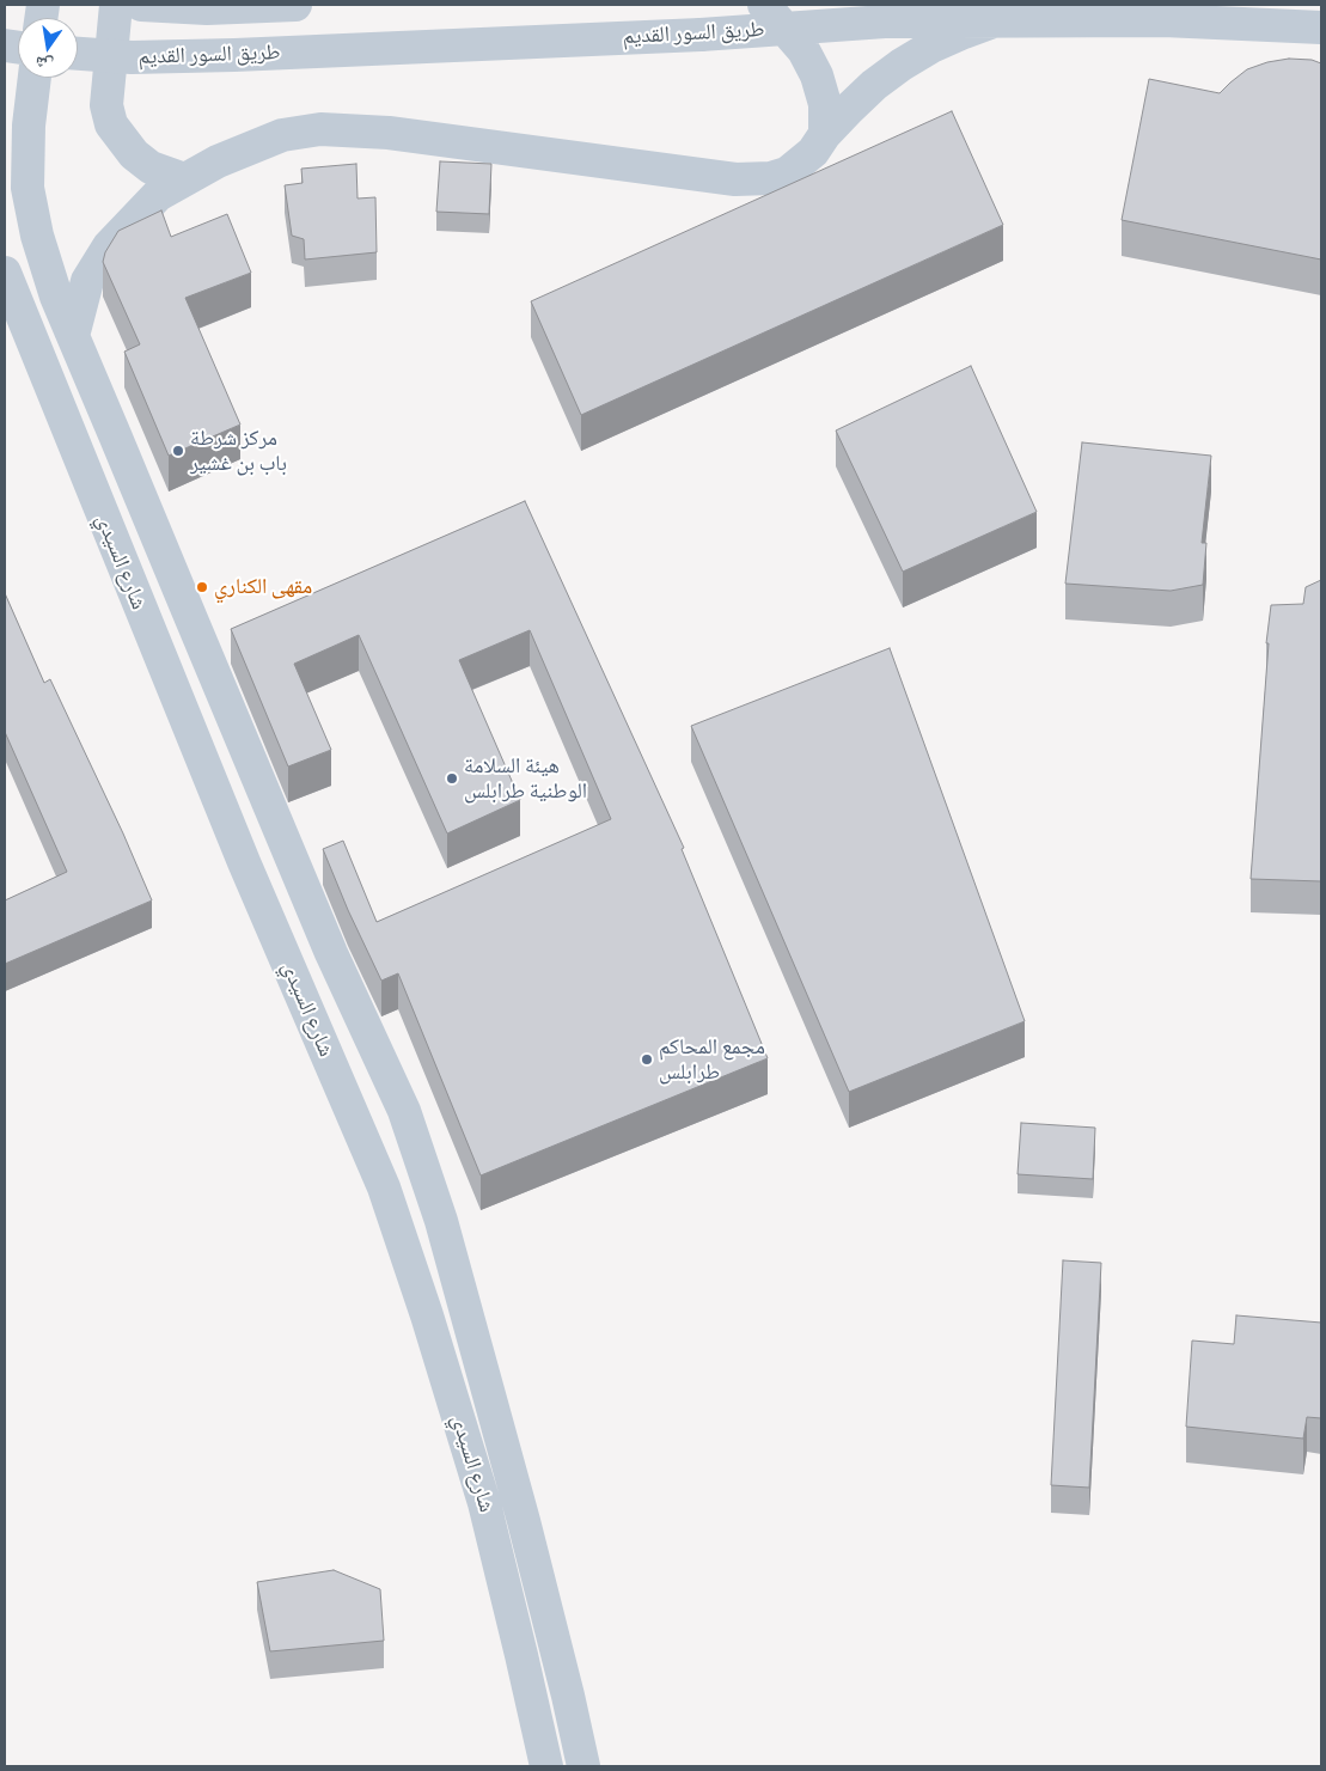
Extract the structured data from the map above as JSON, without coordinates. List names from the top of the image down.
{
  "streets": {
    "main road": ["طريق السور القديم", "شارع السيدي"]
  },
  "places": [
    "مركز شرطة باب بن غشير",
    "مقهى الكناري",
    "هيئة السلامة الوطنية طرابلس",
    "مجمع المحاكم طرابلس"
  ],
  "north": "bottom"
}
